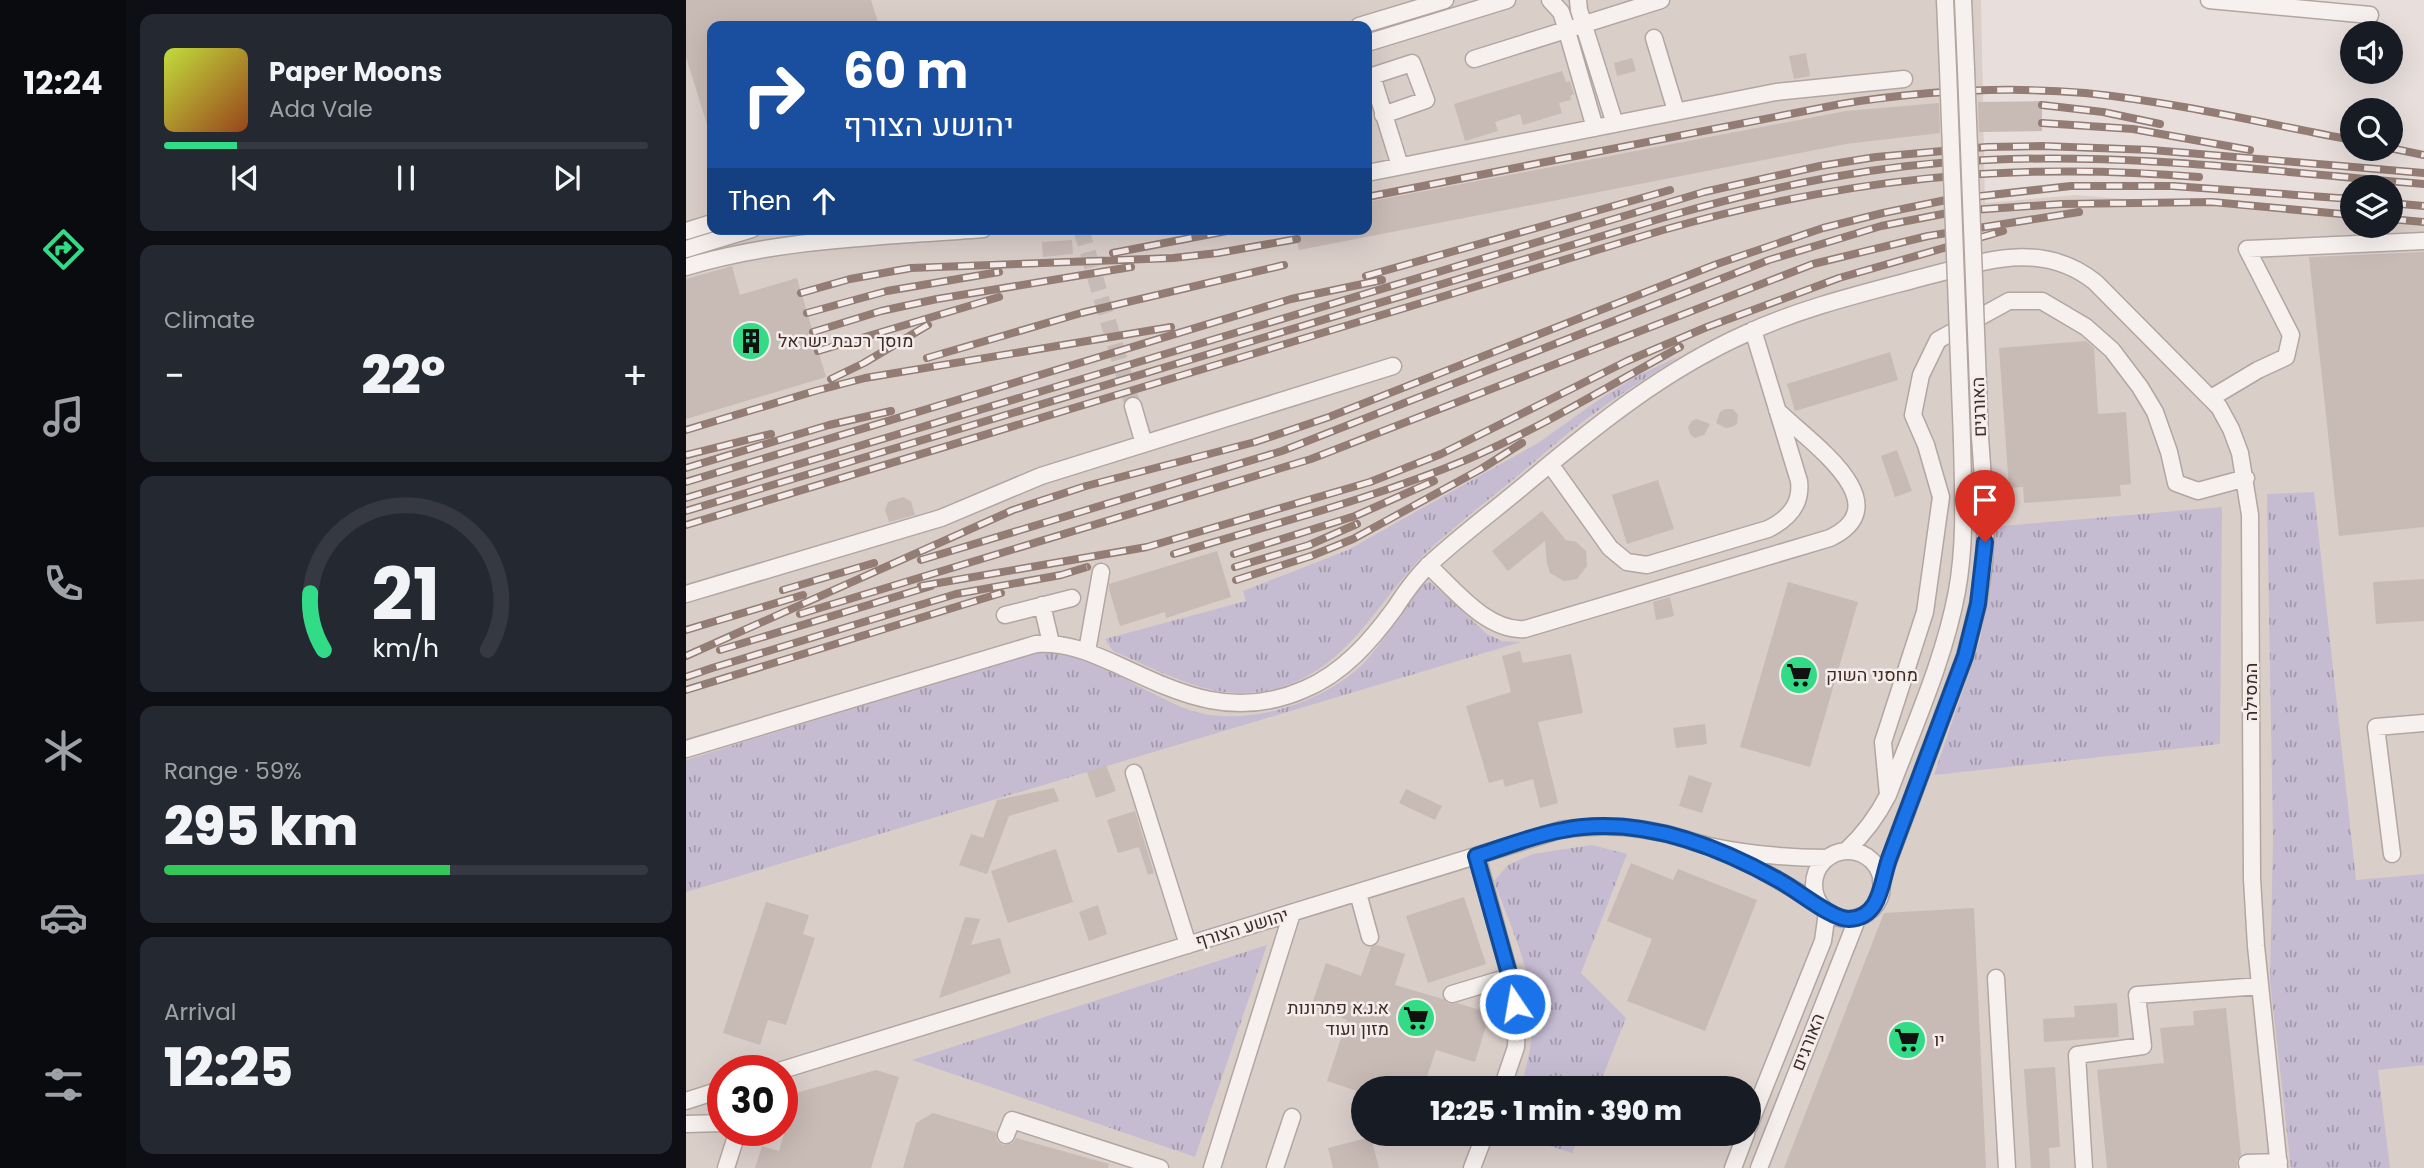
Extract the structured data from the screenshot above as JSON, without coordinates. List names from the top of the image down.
{
  "streets": {
    "street": ["האורגים", "המסילה", "יהושע הצורף"]
  },
  "crossings": [
    ["האורגים", "יהושע הצורף"]
  ],
  "places": {
    "building": ["מוסך רכבת ישראל"],
    "supermarket": ["מחסני השוק", "א.נ.א פתרונות מזון ועוד", "יו"]
  },
  "page": {
    "tabs": "12:24",
    "turn": ["60 m", "יהושע הצורף"],
    "song": ["Paper Moons", "Ada Vale"],
    "then": "Then",
    "tile": [
      "Climate",
      ["Range · 59%", "295 km"],
      ["Arrival", "12:25"]
    ],
    "heat": ["−", "22°", "+"],
    "limit": "30",
    "trip": "12:25 · 1 min · 390 m",
    "gauge": ["21", "km/h"]
  }
}
